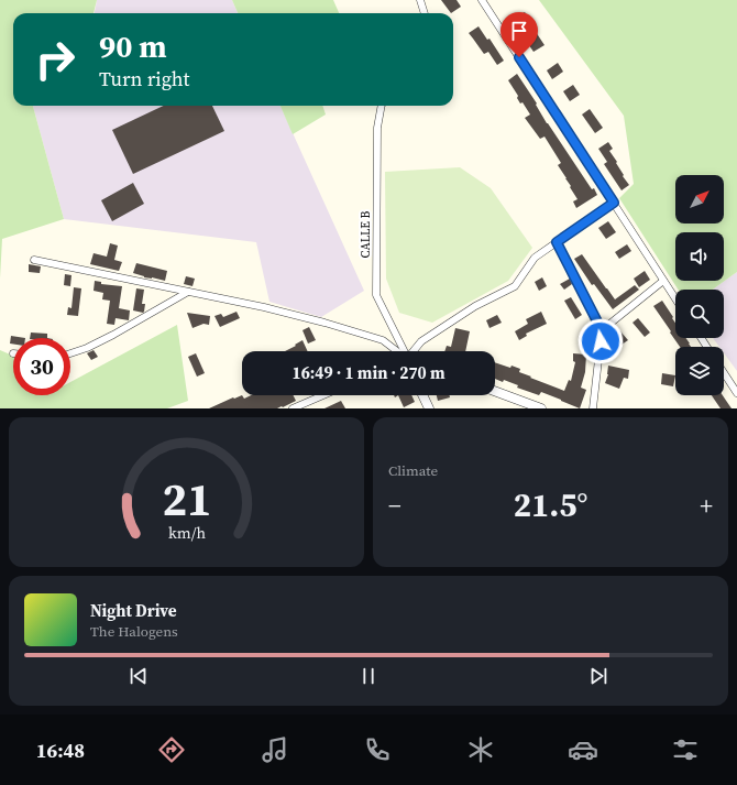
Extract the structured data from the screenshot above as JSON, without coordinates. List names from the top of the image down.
{
  "streets": {
    "street": ["CALLE B"]
  },
  "north": "top right",
  "page": {
    "turn": ["90 m", "Turn right"],
    "limit": "30",
    "trip": "16:49 · 1 min · 270 m",
    "tile": "Climate",
    "heat": ["−", "21.5°", "+"],
    "song": ["Night Drive", "The Halogens"],
    "tabs": "16:48",
    "gauge": ["21", "km/h"]
  }
}
